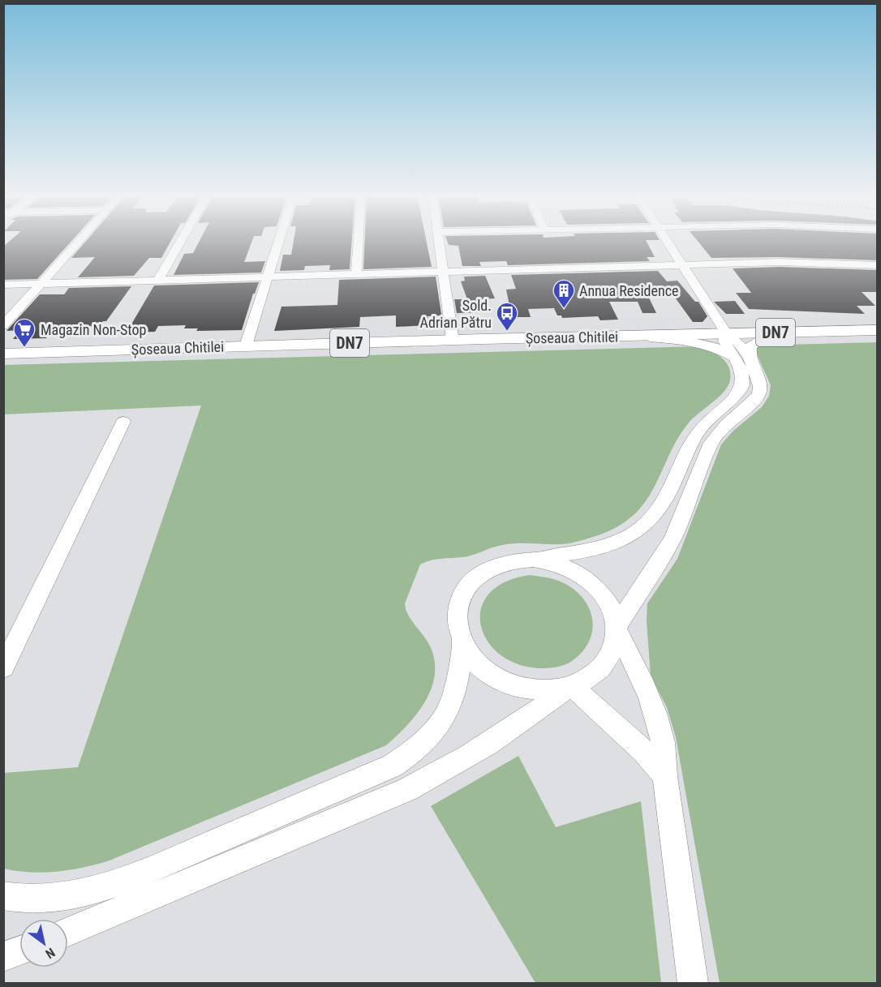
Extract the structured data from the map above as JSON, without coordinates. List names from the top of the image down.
{
  "streets": {
    "main road": ["DN7", "Șoseaua Chitilei"]
  },
  "places": {
    "building": ["Annua Residence"],
    "bus stop": ["Sold. Adrian Pătru"],
    "supermarket": ["Magazin Non-Stop"]
  },
  "north": "bottom right"
}
